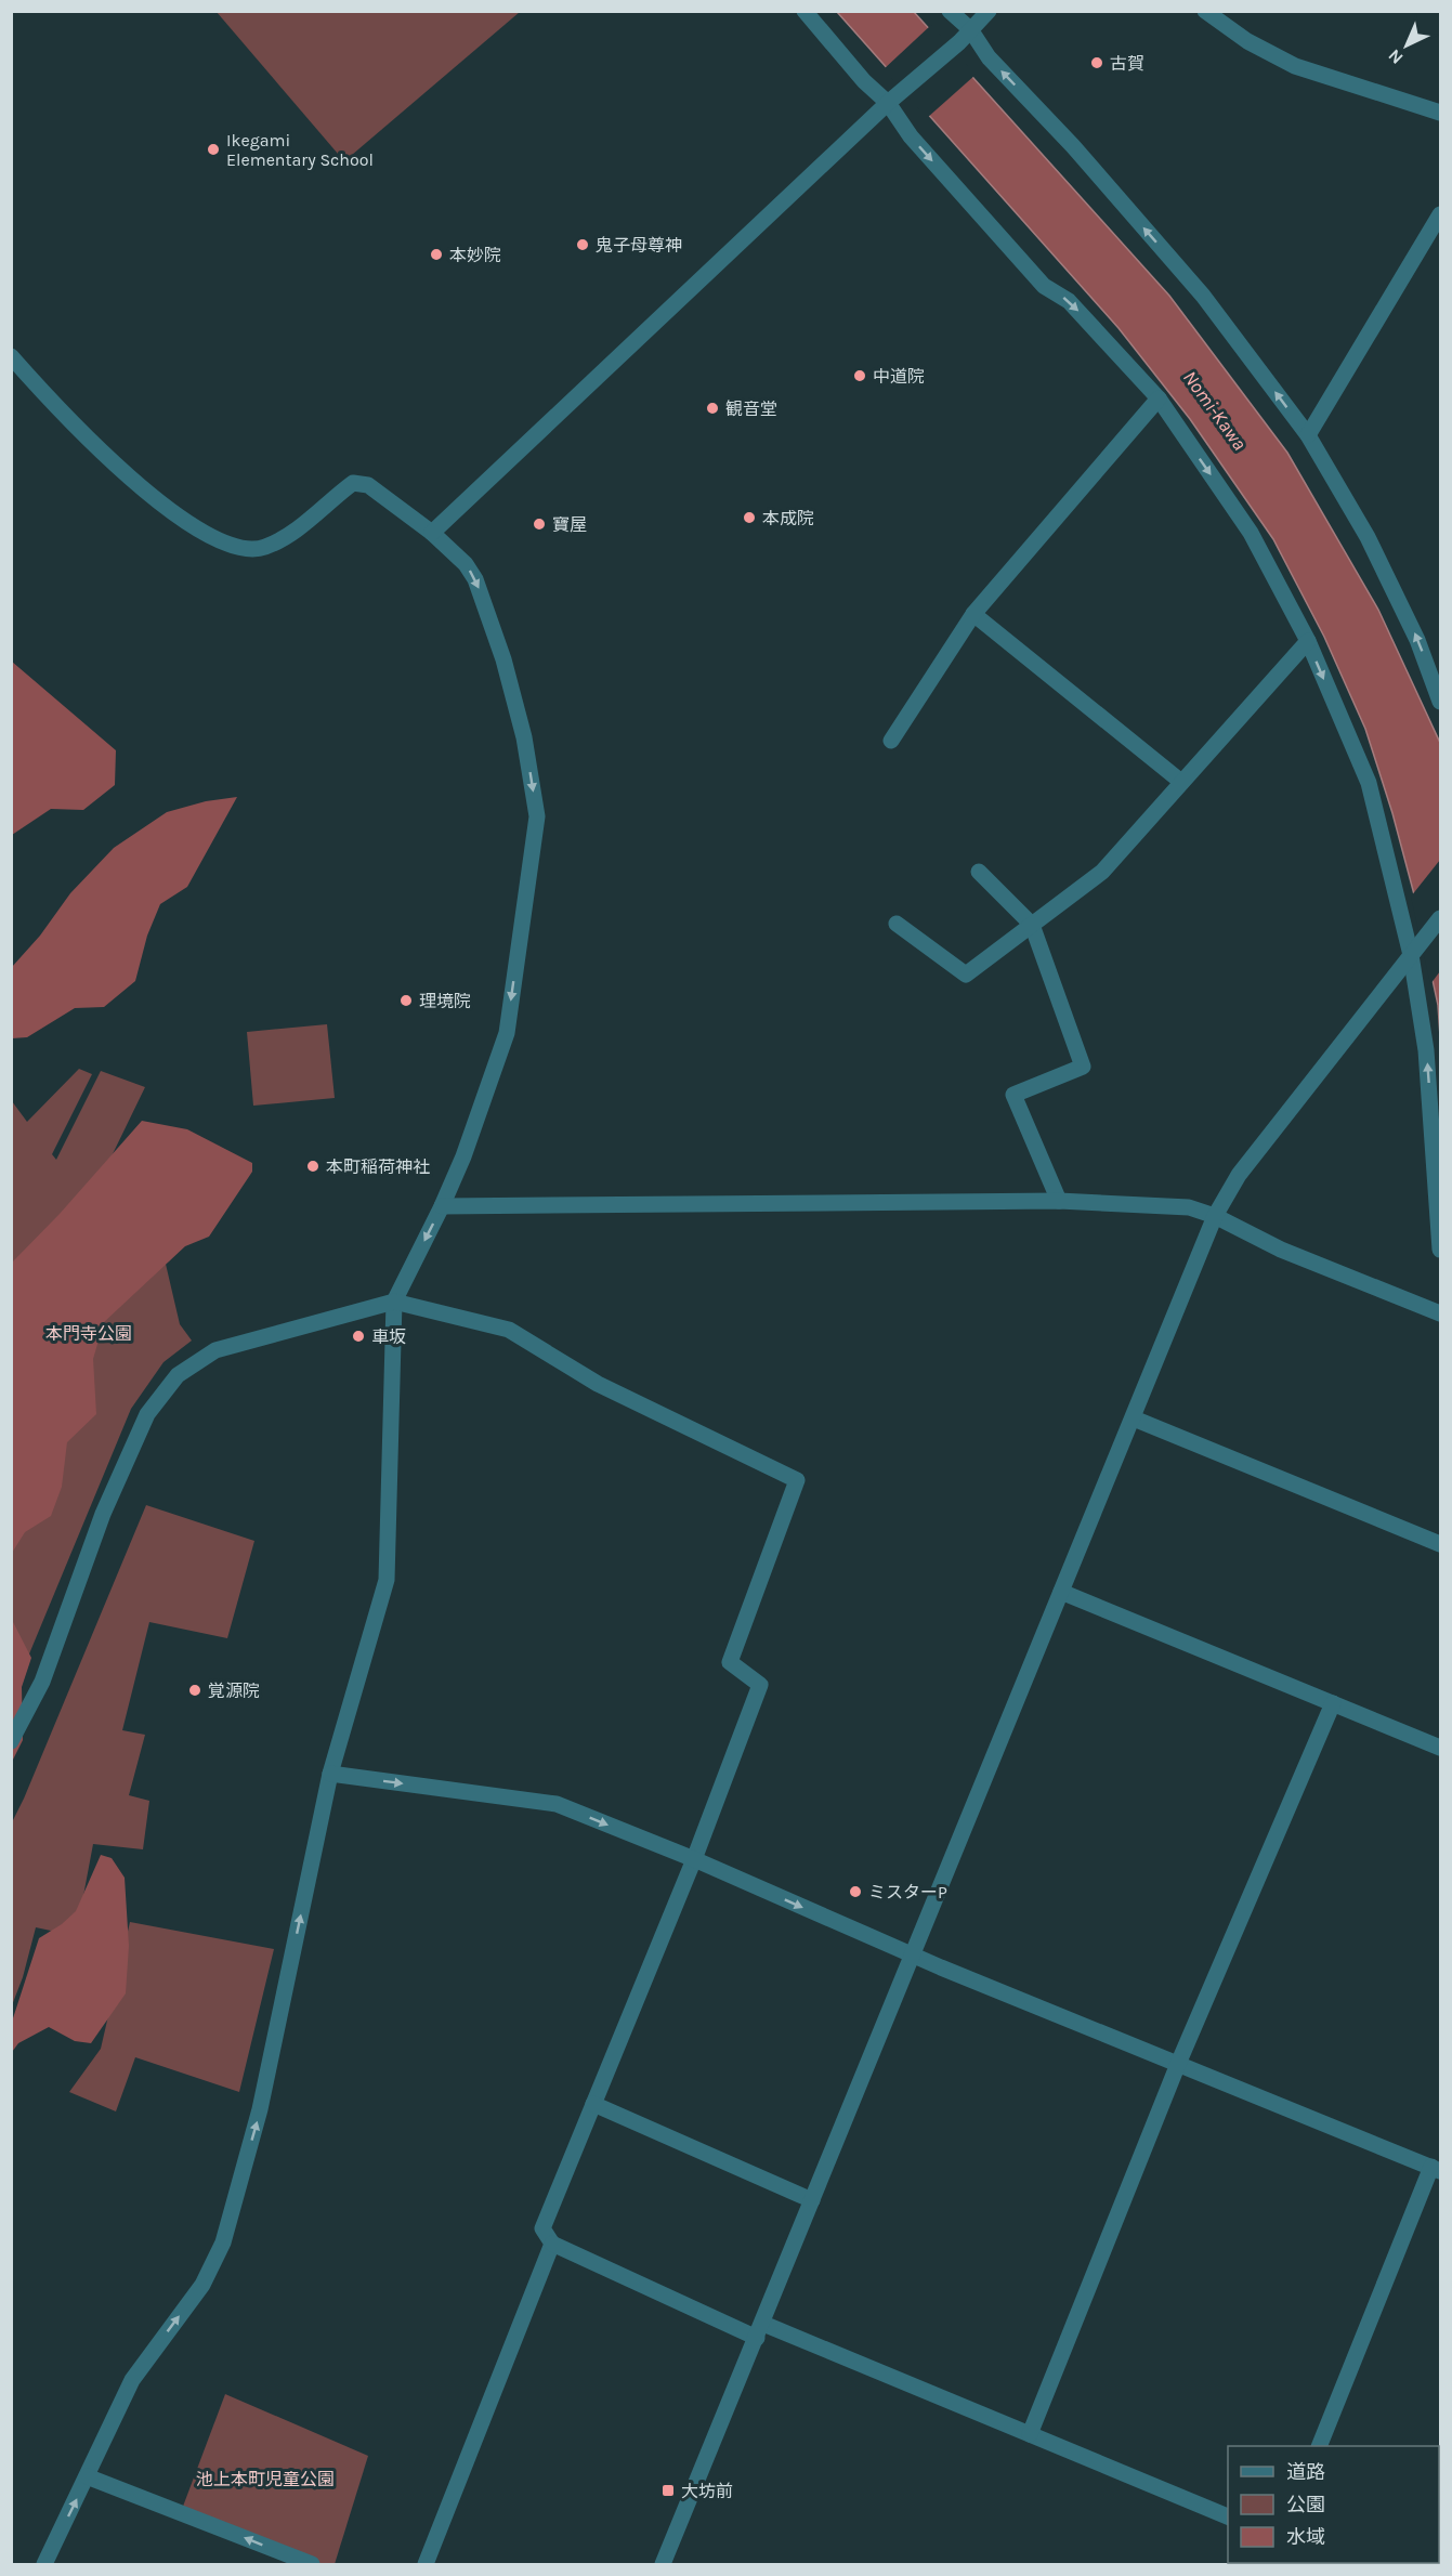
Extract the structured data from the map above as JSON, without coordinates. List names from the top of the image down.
{
  "water": ["Nomi-Kawa"],
  "parks": ["本門寺公園", "池上本町児童公園"],
  "places": {
    "other": [
      "古賀",
      "Ikegami Elementary School",
      "鬼子母尊神",
      "本妙院",
      "中道院",
      "観音堂",
      "本成院",
      "寶屋",
      "理境院",
      "本町稲荷神社",
      "車坂",
      "覚源院",
      "ミスターP"
    ],
    "transit": ["大坊前"]
  },
  "legend": ["道路", "公園", "水域"],
  "north": "bottom left"
}
